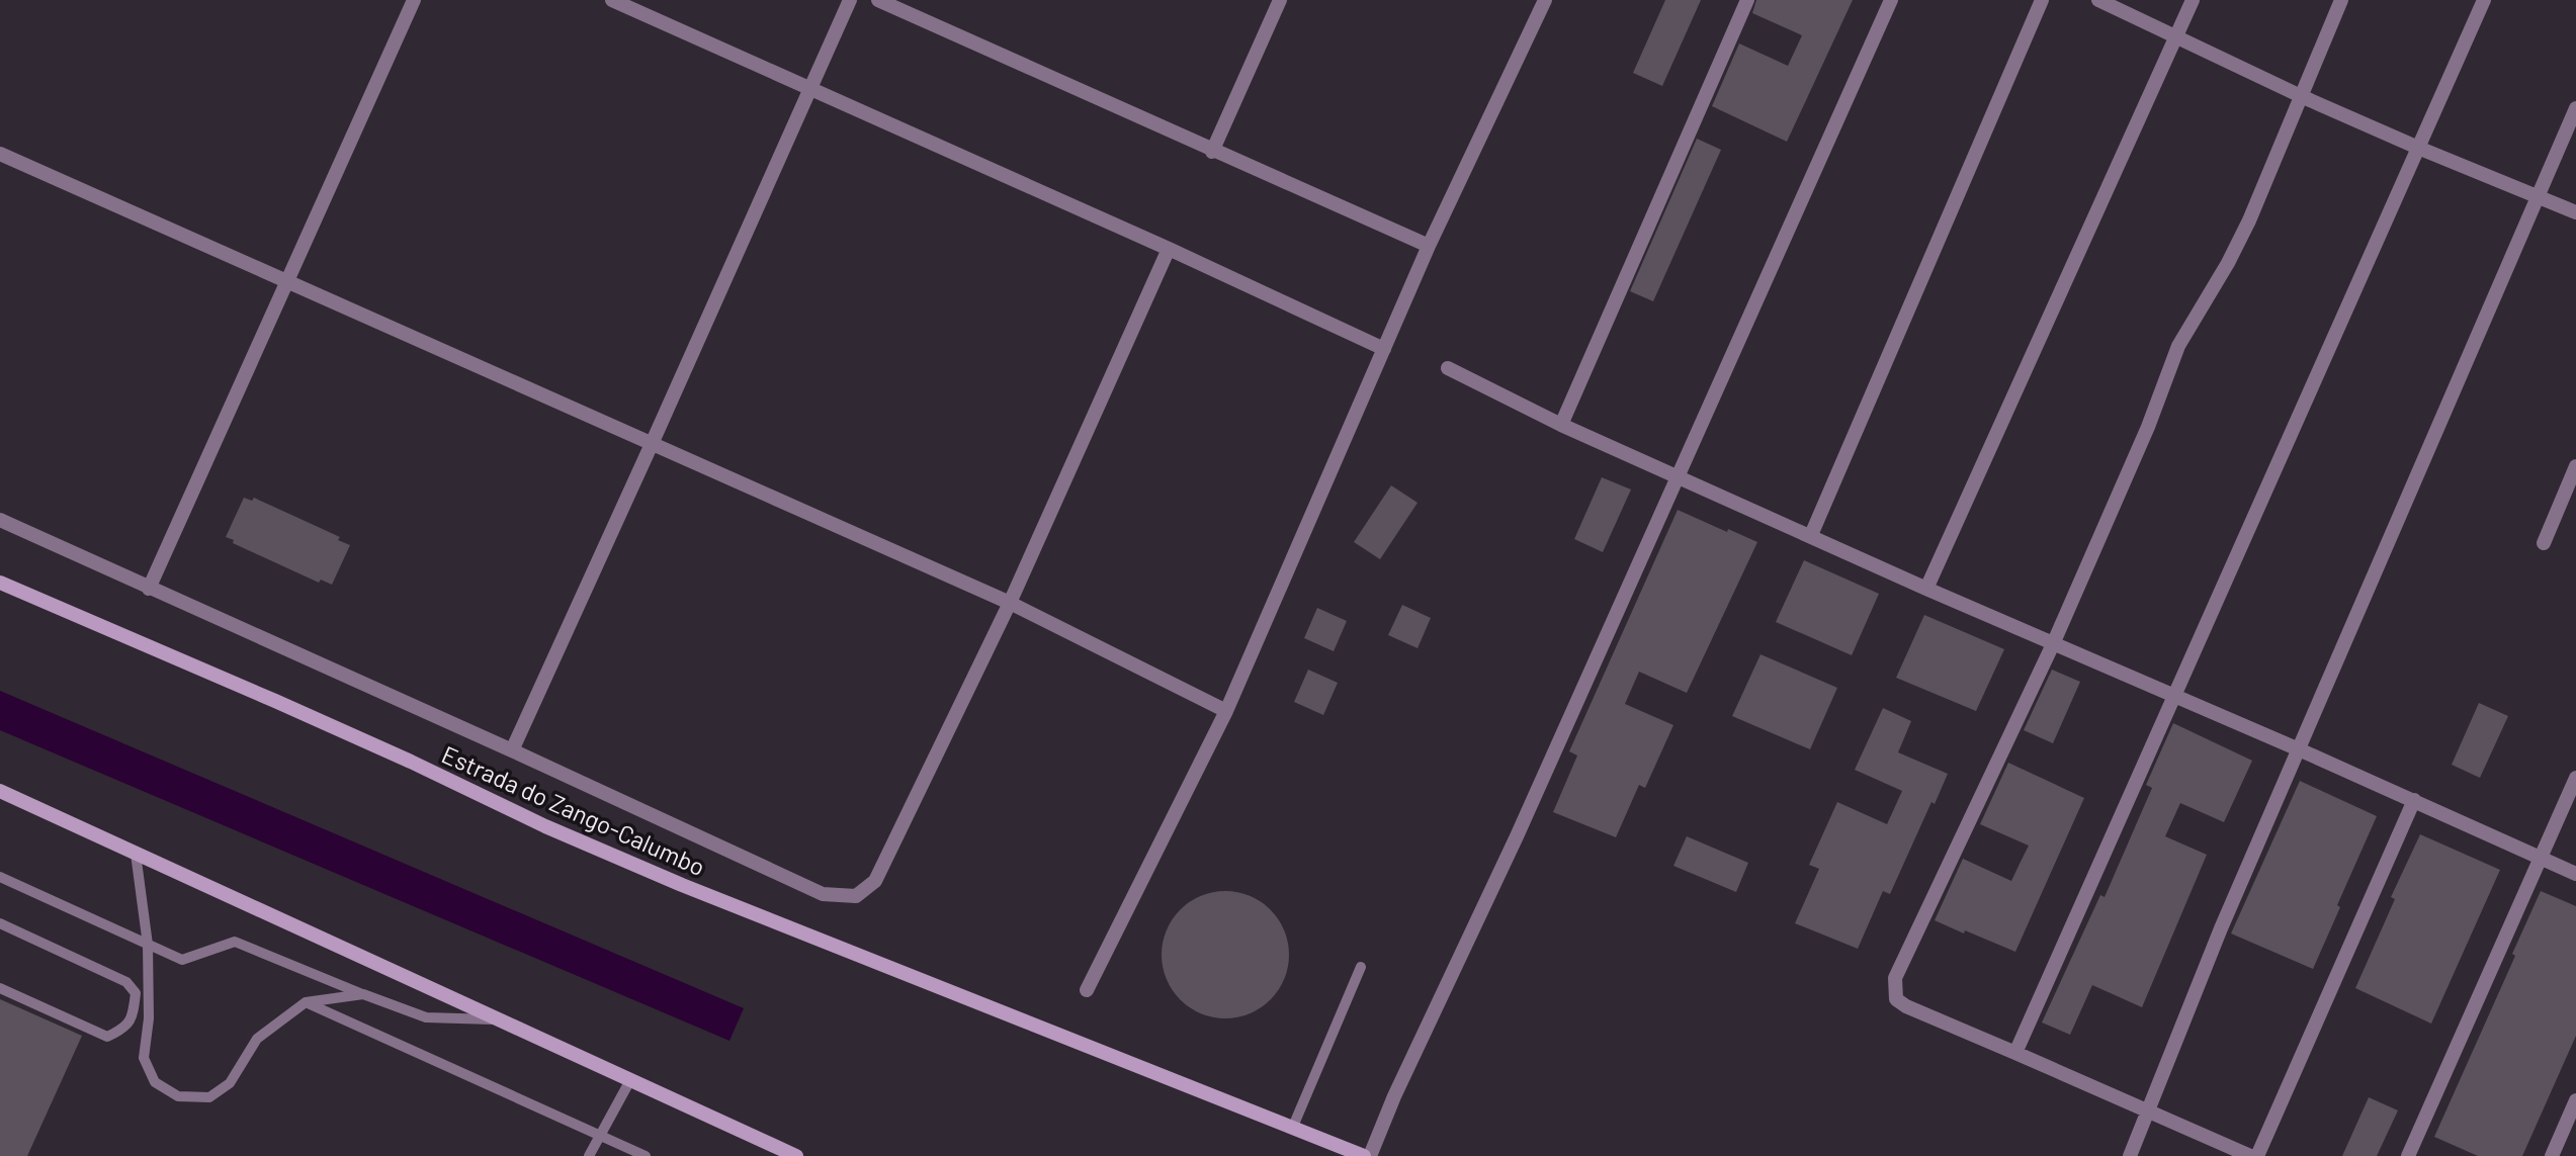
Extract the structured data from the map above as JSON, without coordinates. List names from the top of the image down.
{
  "streets": {
    "main road": ["Estrada do Zango-Calumbo"]
  }
}
